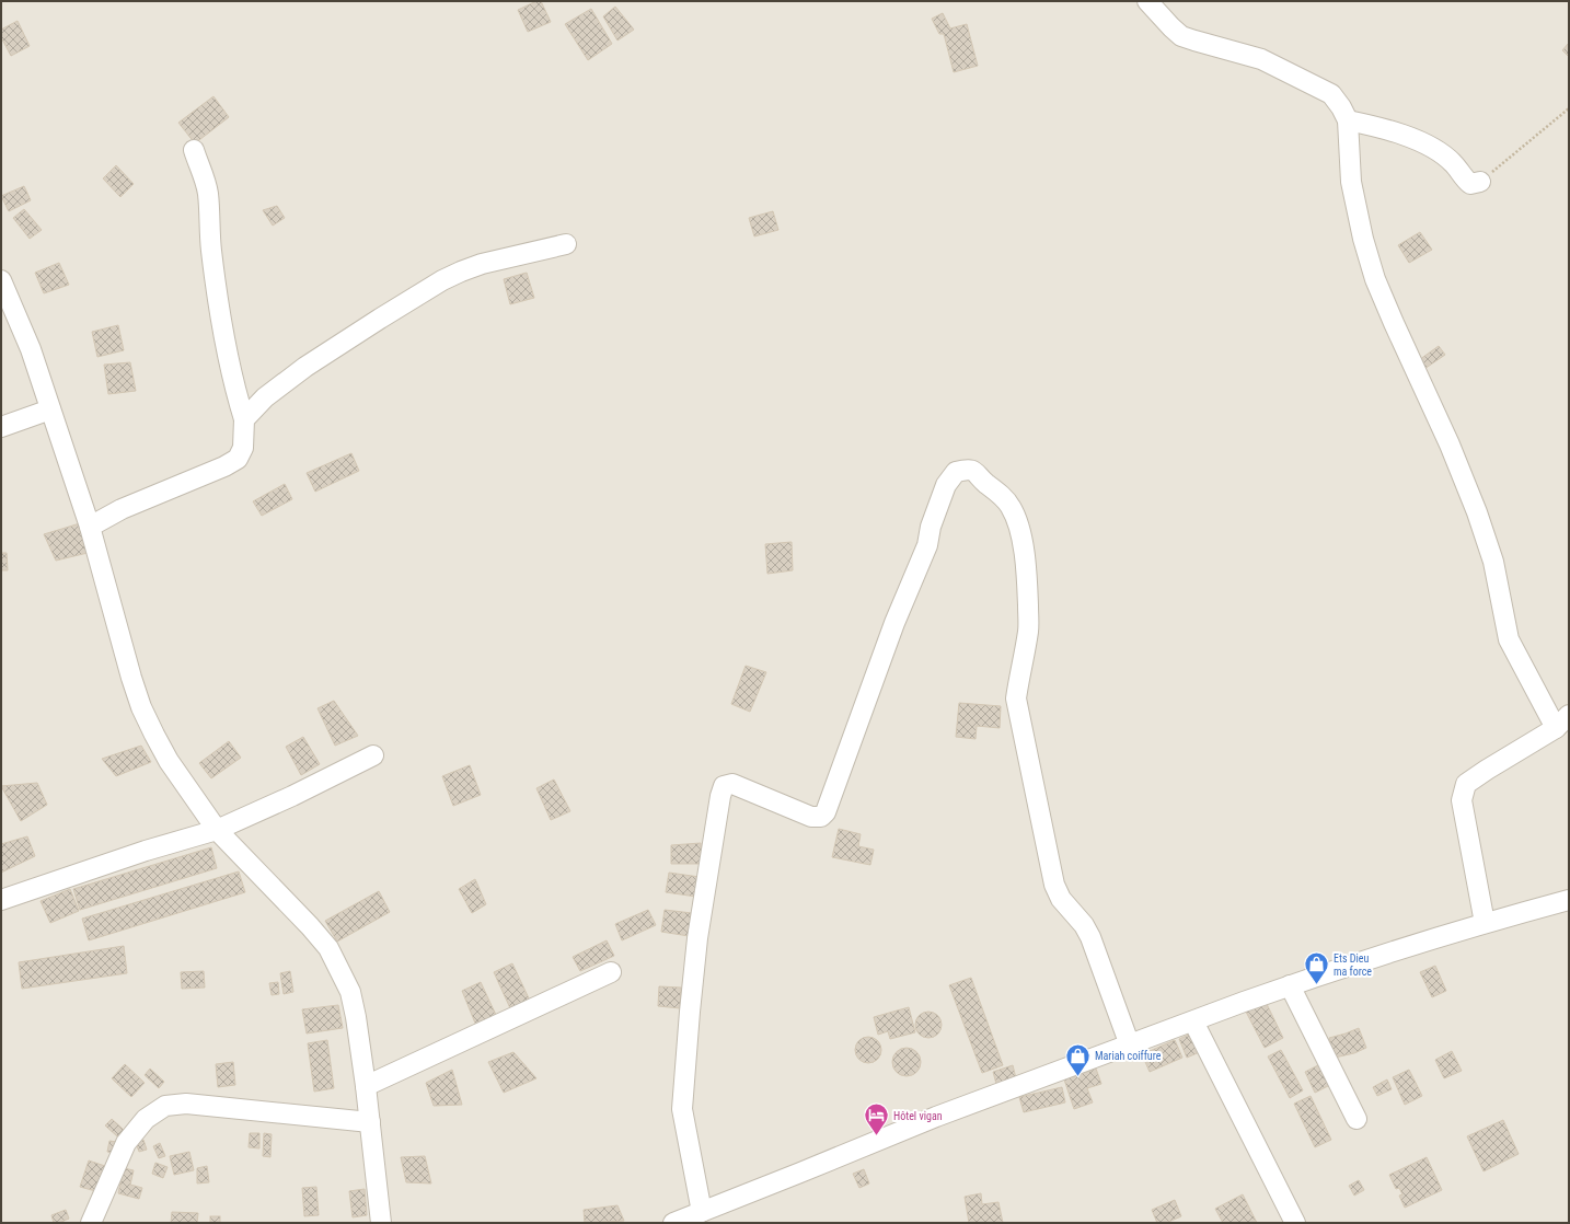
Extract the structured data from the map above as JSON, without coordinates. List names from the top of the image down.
{
  "places": {
    "shop": ["Ets Dieu ma force", "Mariah coiffure"],
    "hotel": ["Hôtel vigan"]
  }
}
